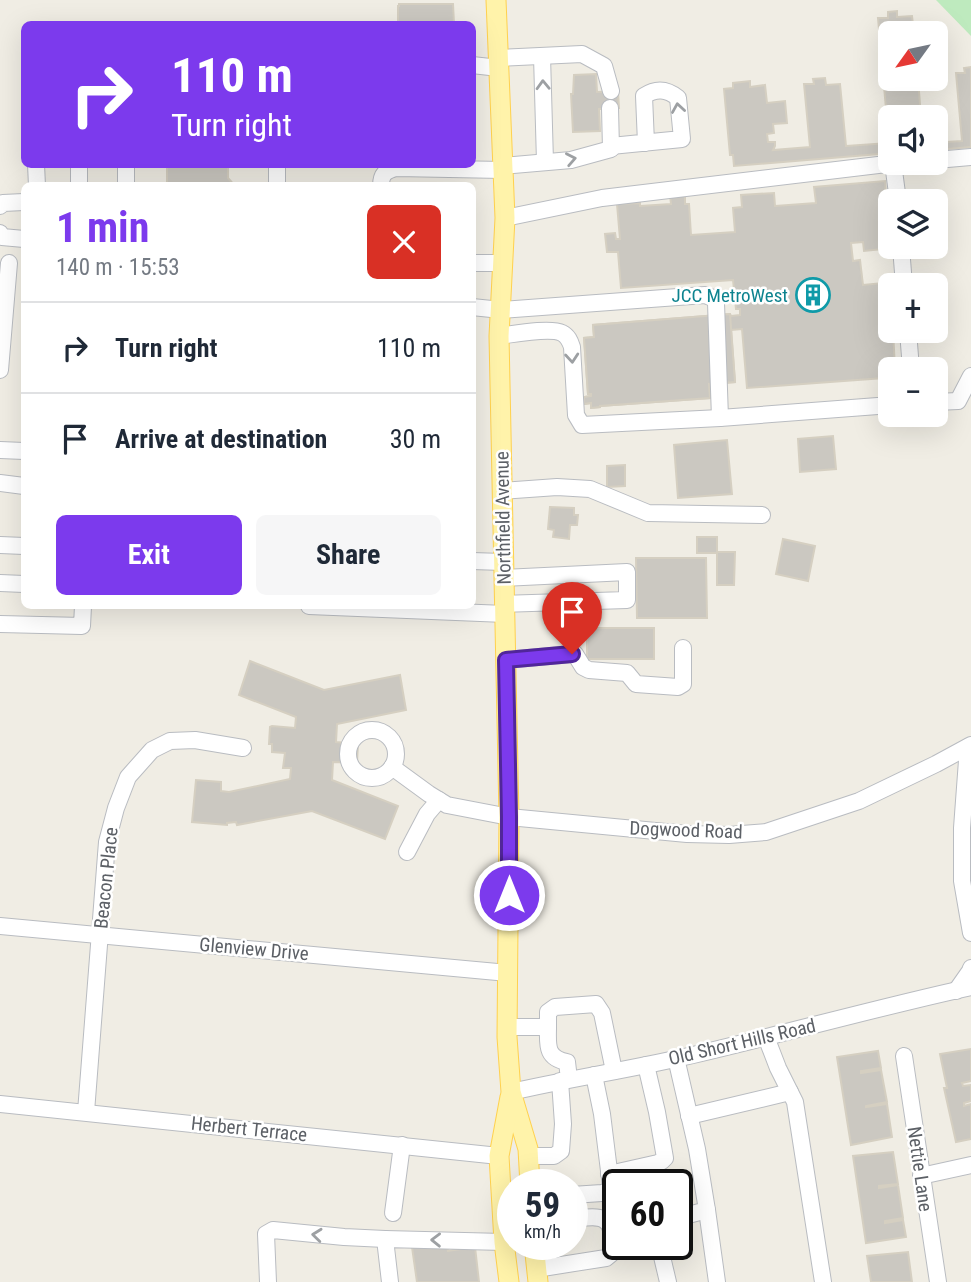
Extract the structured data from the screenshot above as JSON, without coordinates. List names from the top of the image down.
{
  "streets": {
    "main road": ["Northfield Avenue"],
    "street": [
      "Dogwood Road",
      "Beacon Place",
      "Glenview Drive",
      "Old Short Hills Road",
      "Herbert Terrace",
      "Nettie Lane"
    ]
  },
  "crossings": [
    ["Northfield Avenue", "Dogwood Road"],
    ["Northfield Avenue", "Glenview Drive"],
    ["Northfield Avenue", "Old Short Hills Road"],
    ["Beacon Place", "Glenview Drive"],
    ["Beacon Place", "Herbert Terrace"]
  ],
  "places": {
    "building": ["JCC MetroWest"]
  },
  "north": "bottom left",
  "page": {
    "map_buttons": ["+", "−"],
    "turn": ["110 m", "Turn right"],
    "heading": ["1 min", "140 m · 15:53"],
    "list": [
      {
        "name": "Turn right",
        "value": "110 m"
      },
      {
        "name": "Arrive at destination",
        "value": "30 m"
      }
    ],
    "buttons": ["Exit", "Share"],
    "speed": "59 km/h",
    "limit": "60"
  }
}
